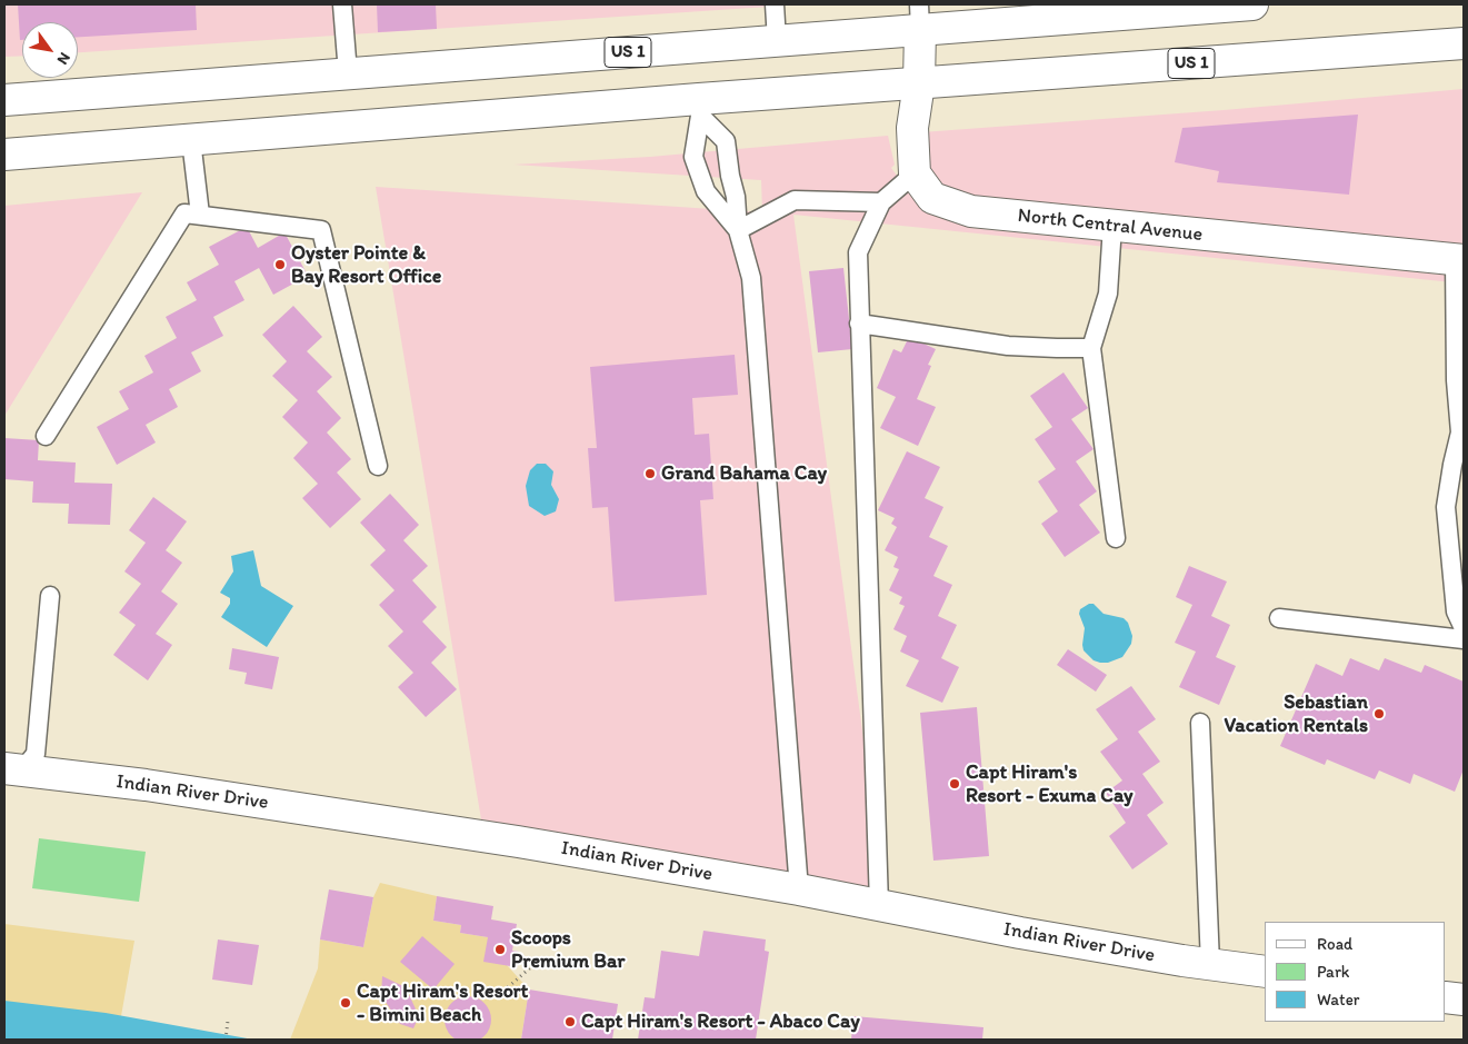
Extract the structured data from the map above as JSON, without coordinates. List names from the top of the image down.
{
  "streets": {
    "main road": ["US 1", "North Central Avenue", "Indian River Drive"]
  },
  "places": [
    "Oyster Pointe & Bay Resort Office",
    "Grand Bahama Cay",
    "Sebastian Vacation Rentals",
    "Capt Hiram's Resort - Exuma Cay",
    "Scoops Premium Bar",
    "Capt Hiram's Resort - Bimini Beach",
    "Capt Hiram's Resort - Abaco Cay"
  ],
  "legend": ["Road", "Park", "Water"],
  "north": "bottom right"
}
